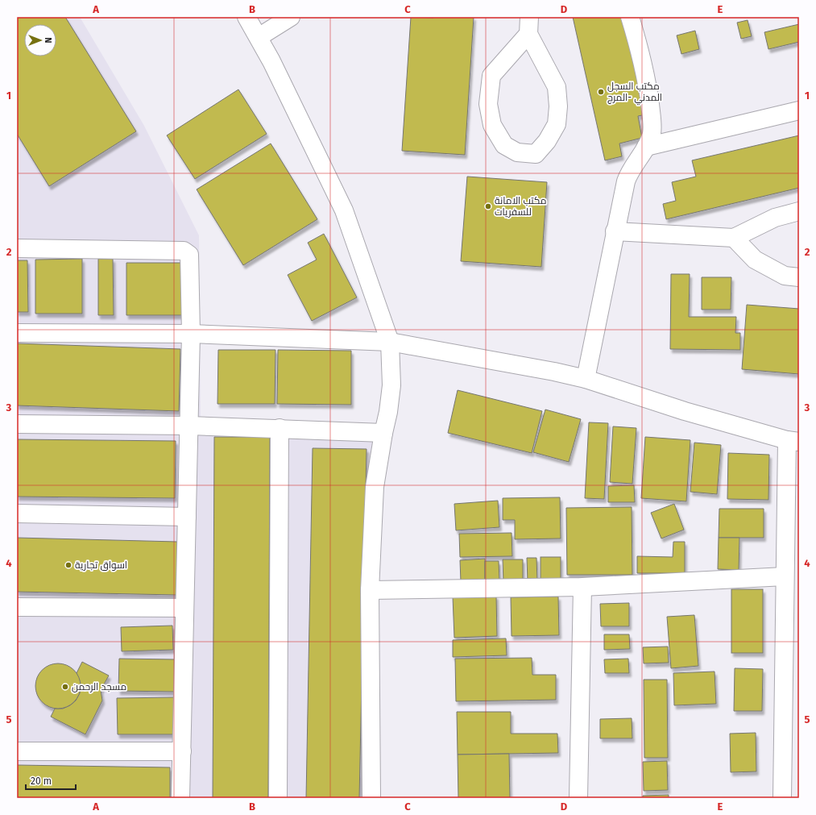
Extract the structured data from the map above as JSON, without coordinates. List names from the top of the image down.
{
  "places": [
    "مكتب السجل المدني -المرج",
    "مكتب الامانة للسفريات",
    "اسواق تجارية",
    "مسجد الرحمن"
  ],
  "scale_bar": "20 m",
  "north": "right",
  "grid": {
    "columns": [
      "A",
      "B",
      "C",
      "D",
      "E"
    ],
    "rows": [
      "1",
      "2",
      "3",
      "4",
      "5"
    ]
  }
}
